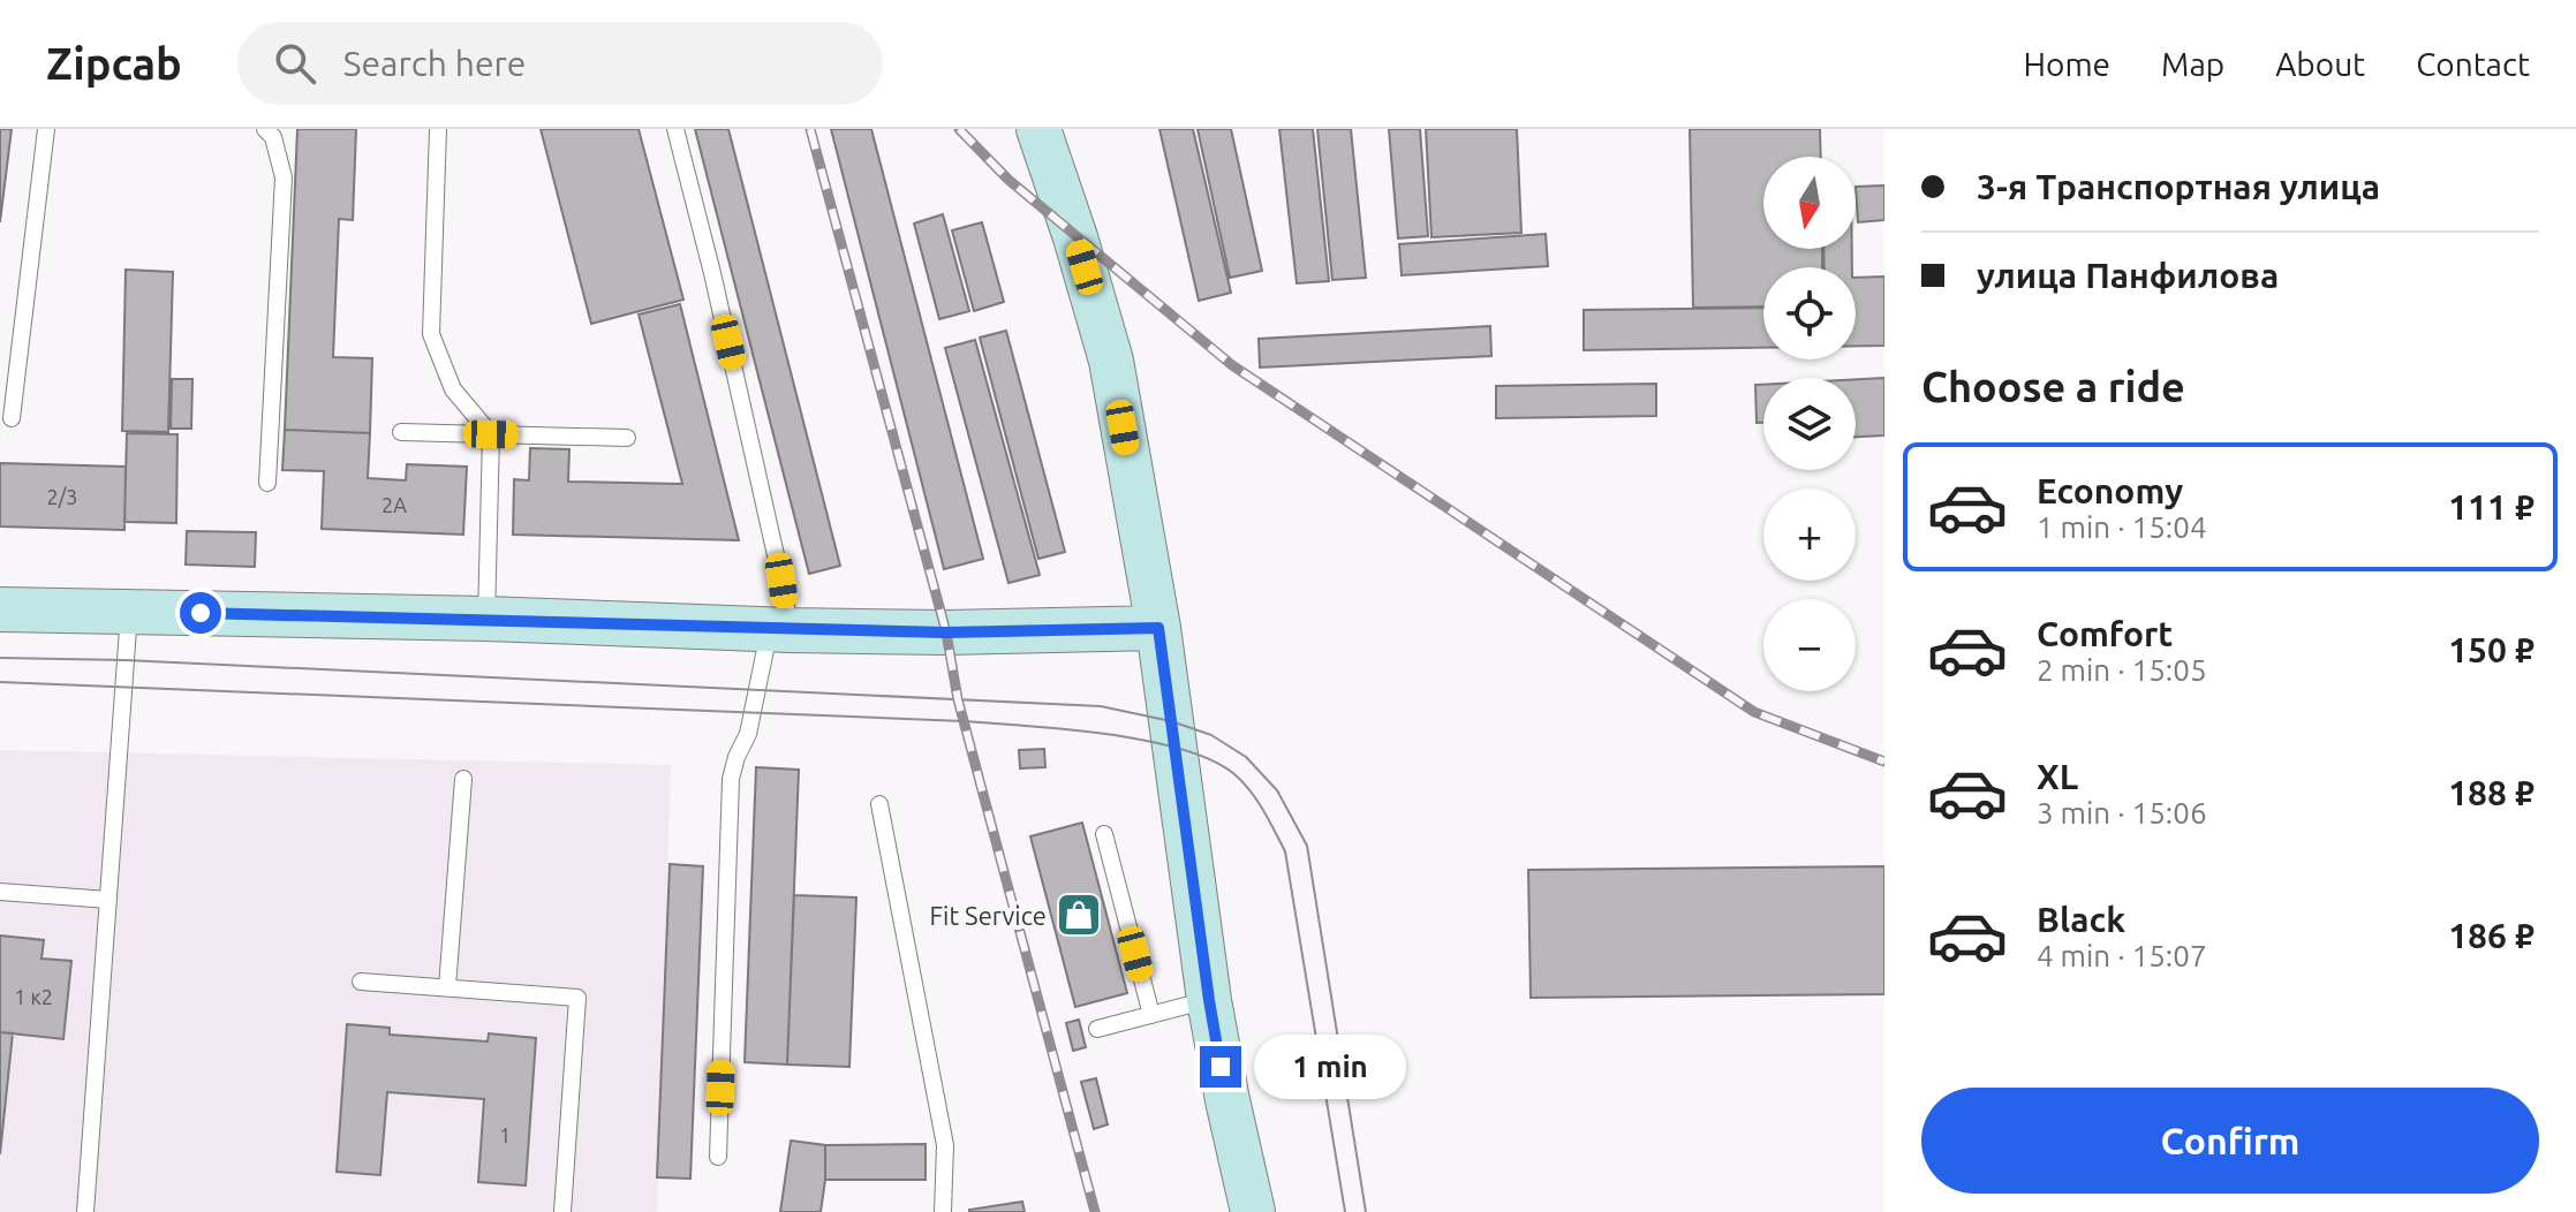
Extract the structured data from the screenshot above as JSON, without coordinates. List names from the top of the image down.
{
  "places": {
    "shop": ["Fit Service"]
  },
  "house_numbers": [
    "2/3",
    "2А",
    "1 к2",
    "1"
  ],
  "north": "bottom",
  "page": {
    "header": "Zipcab",
    "search": "Search here",
    "nav": [
      "Home",
      "Map",
      "About",
      "Contact"
    ],
    "banner": ["3-я Транспортная улица", "улица Панфилова"],
    "map_buttons": ["+", "−"],
    "heading": "Choose a ride",
    "list": [
      {
        "name": "Economy",
        "note": "1 min · 15:04",
        "value": "111 ₽"
      },
      {
        "name": "Comfort",
        "note": "2 min · 15:05",
        "value": "150 ₽"
      },
      {
        "name": "XL",
        "note": "3 min · 15:06",
        "value": "188 ₽"
      },
      {
        "name": "Black",
        "note": "4 min · 15:07",
        "value": "186 ₽"
      }
    ],
    "bubble": "1 min",
    "buttons": "Confirm"
  }
}
